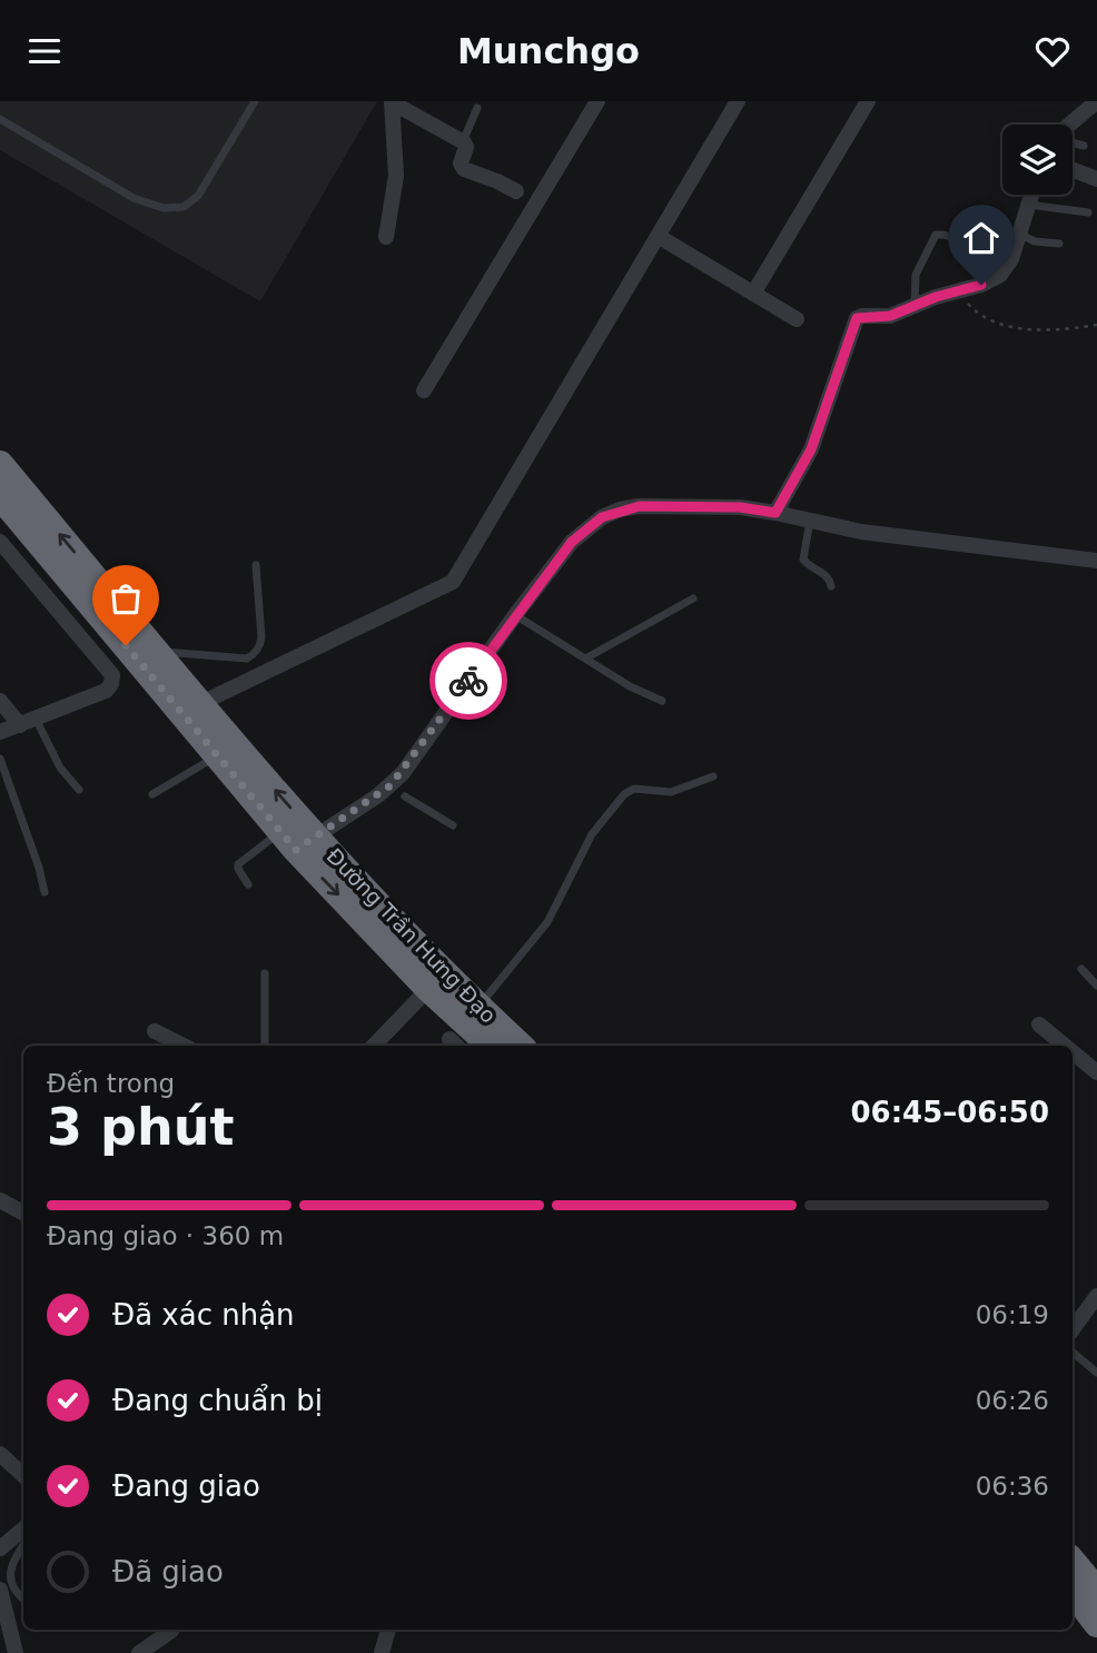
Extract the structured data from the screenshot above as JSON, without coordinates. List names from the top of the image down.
{
  "streets": {
    "highway": ["Đường Trần Hưng Đạo"]
  },
  "page": {
    "header": "Munchgo",
    "heading": ["3 phút", "Đến trong", "06:45–06:50"],
    "bar": "Đang giao · 360 m",
    "list": [
      ["Đã xác nhận", "06:19"],
      ["Đang chuẩn bị", "06:26"],
      ["Đang giao", "06:36"],
      "Đã giao"
    ]
  }
}
